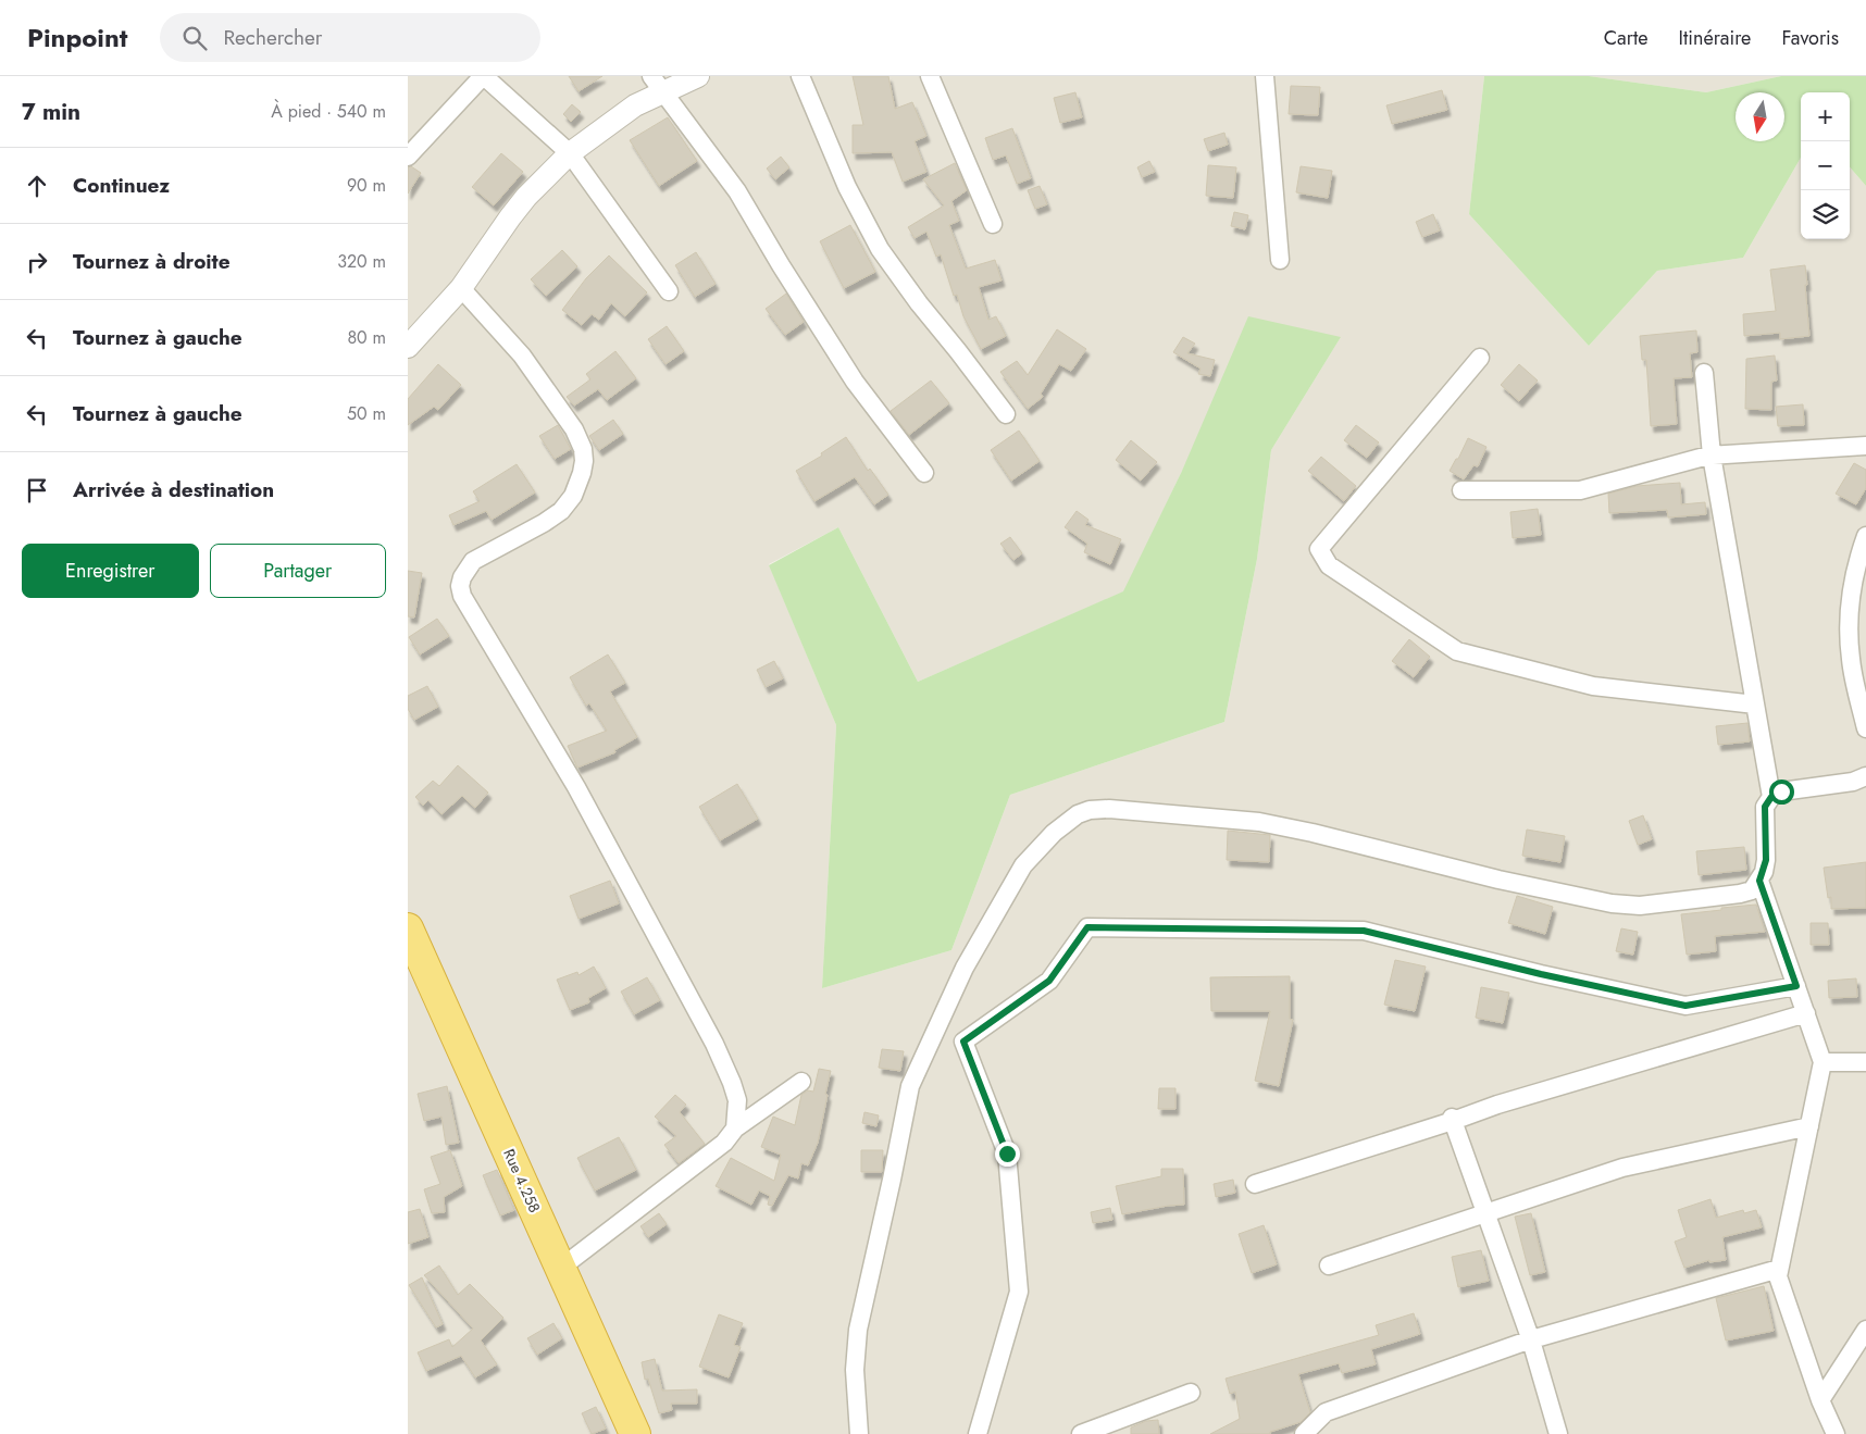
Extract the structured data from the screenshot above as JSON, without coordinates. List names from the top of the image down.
{
  "streets": {
    "highway": ["Rue 4.258"]
  },
  "north": "bottom",
  "page": {
    "header": "Pinpoint",
    "search": "Rechercher",
    "nav": ["Carte", "Itinéraire", "Favoris"],
    "heading": ["7 min", "À pied · 540 m"],
    "map_buttons": ["+", "−"],
    "list": [
      ["Continuez", "90 m"],
      ["Tournez à droite", "320 m"],
      ["Tournez à gauche", "80 m"],
      ["Tournez à gauche", "50 m"],
      "Arrivée à destination"
    ],
    "buttons": ["Enregistrer", "Partager"]
  }
}
